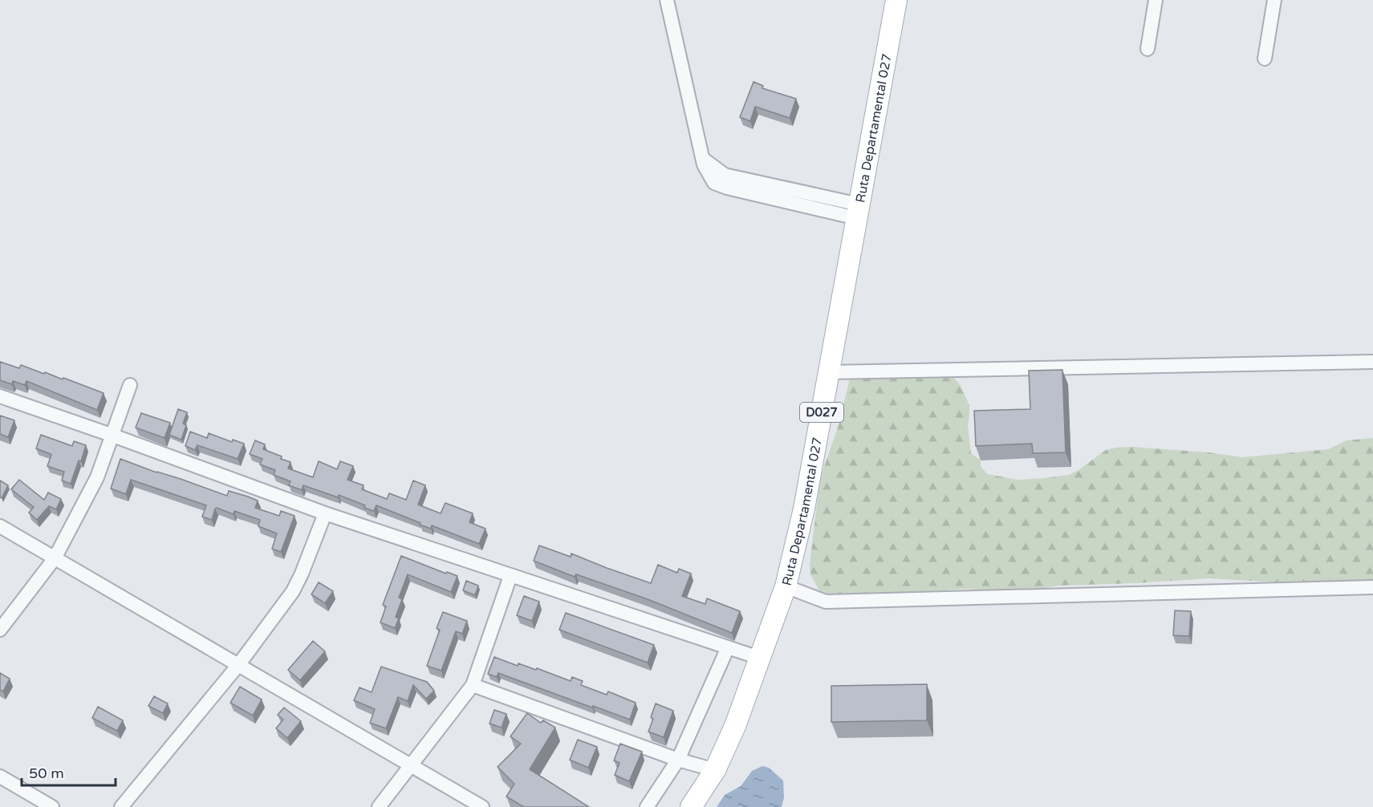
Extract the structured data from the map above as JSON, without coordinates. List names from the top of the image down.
{
  "streets": {
    "main road": ["Ruta Departamental 027", "D027"]
  },
  "scale_bar": "50 m"
}
